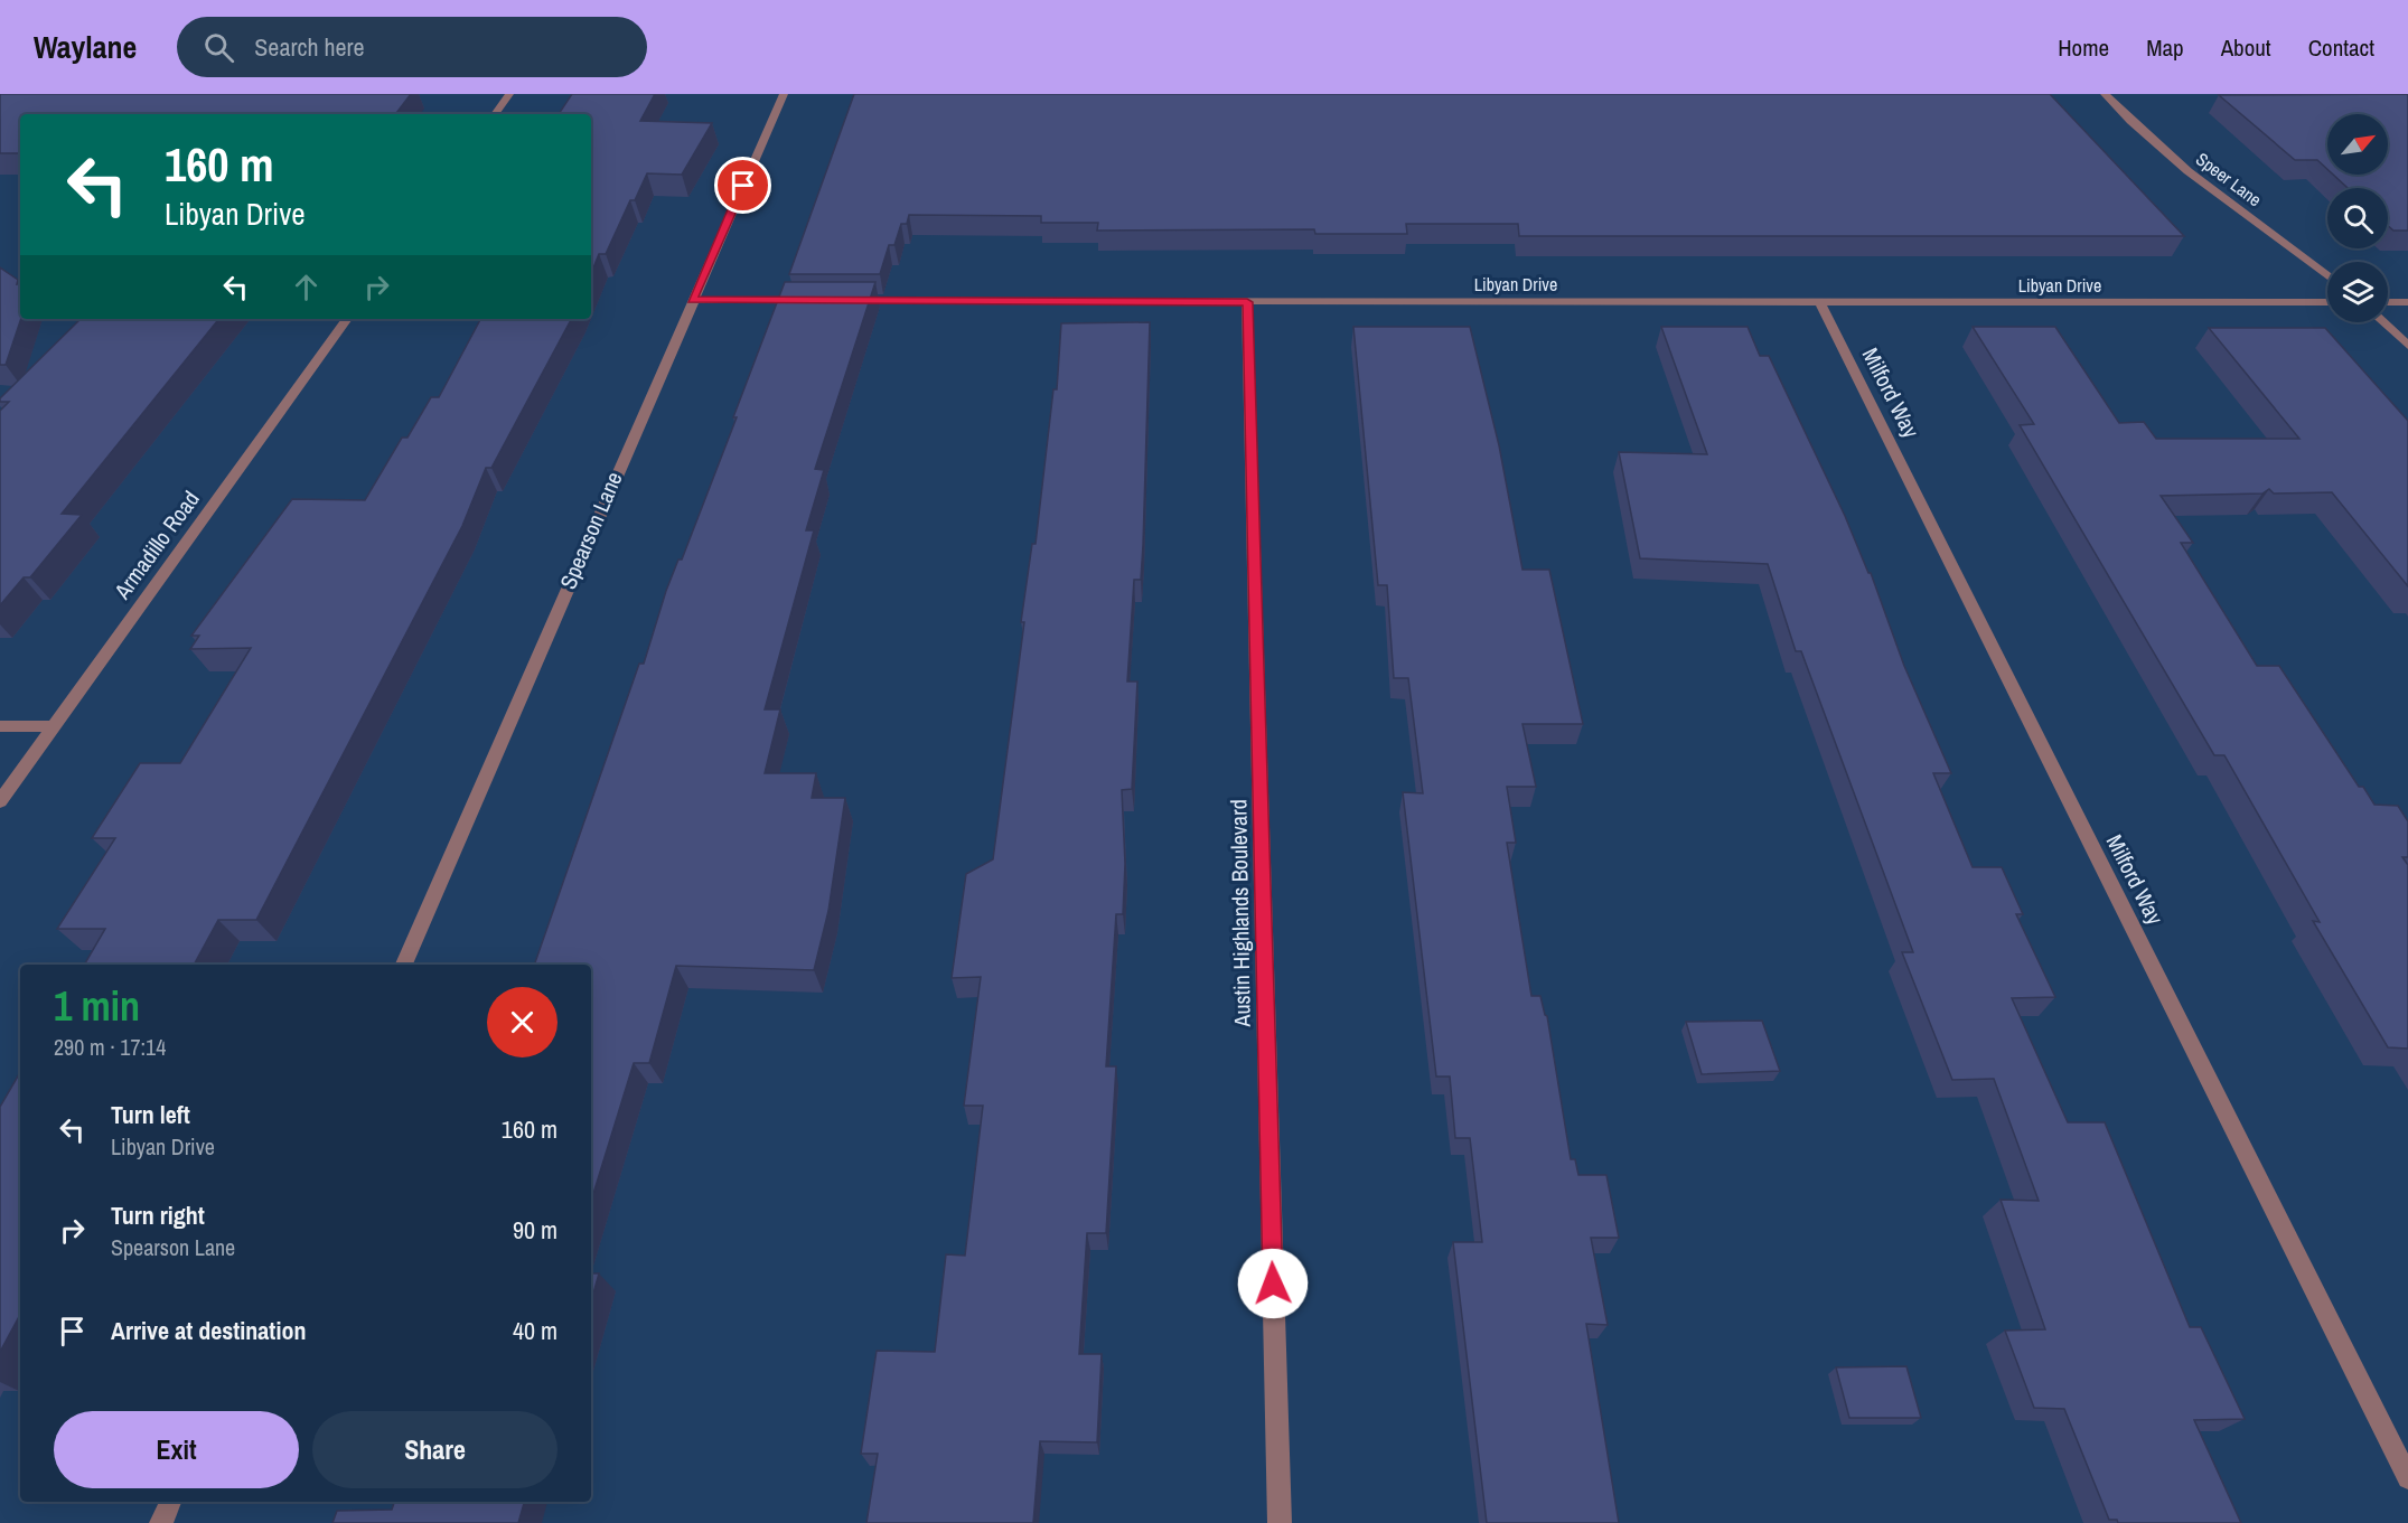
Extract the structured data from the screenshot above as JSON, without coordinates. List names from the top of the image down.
{
  "streets": {
    "street": [
      "Speer Lane",
      "Libyan Drive",
      "Milford Way",
      "Spearson Lane",
      "Armadillo Road",
      "Austin Highlands Boulevard"
    ]
  },
  "crossings": [
    ["Libyan Drive", "Milford Way"],
    ["Libyan Drive", "Austin Highlands Boulevard"]
  ],
  "north": "top right",
  "page": {
    "header": "Waylane",
    "search": "Search here",
    "nav": [
      "Home",
      "Map",
      "About",
      "Contact"
    ],
    "turn": ["160 m", "Libyan Drive"],
    "heading": ["1 min", "290 m · 17:14"],
    "list": [
      {
        "name": "Turn left",
        "note": "Libyan Drive",
        "value": "160 m"
      },
      {
        "name": "Turn right",
        "note": "Spearson Lane",
        "value": "90 m"
      },
      {
        "name": "Arrive at destination",
        "value": "40 m"
      }
    ],
    "buttons": ["Exit", "Share"]
  }
}
